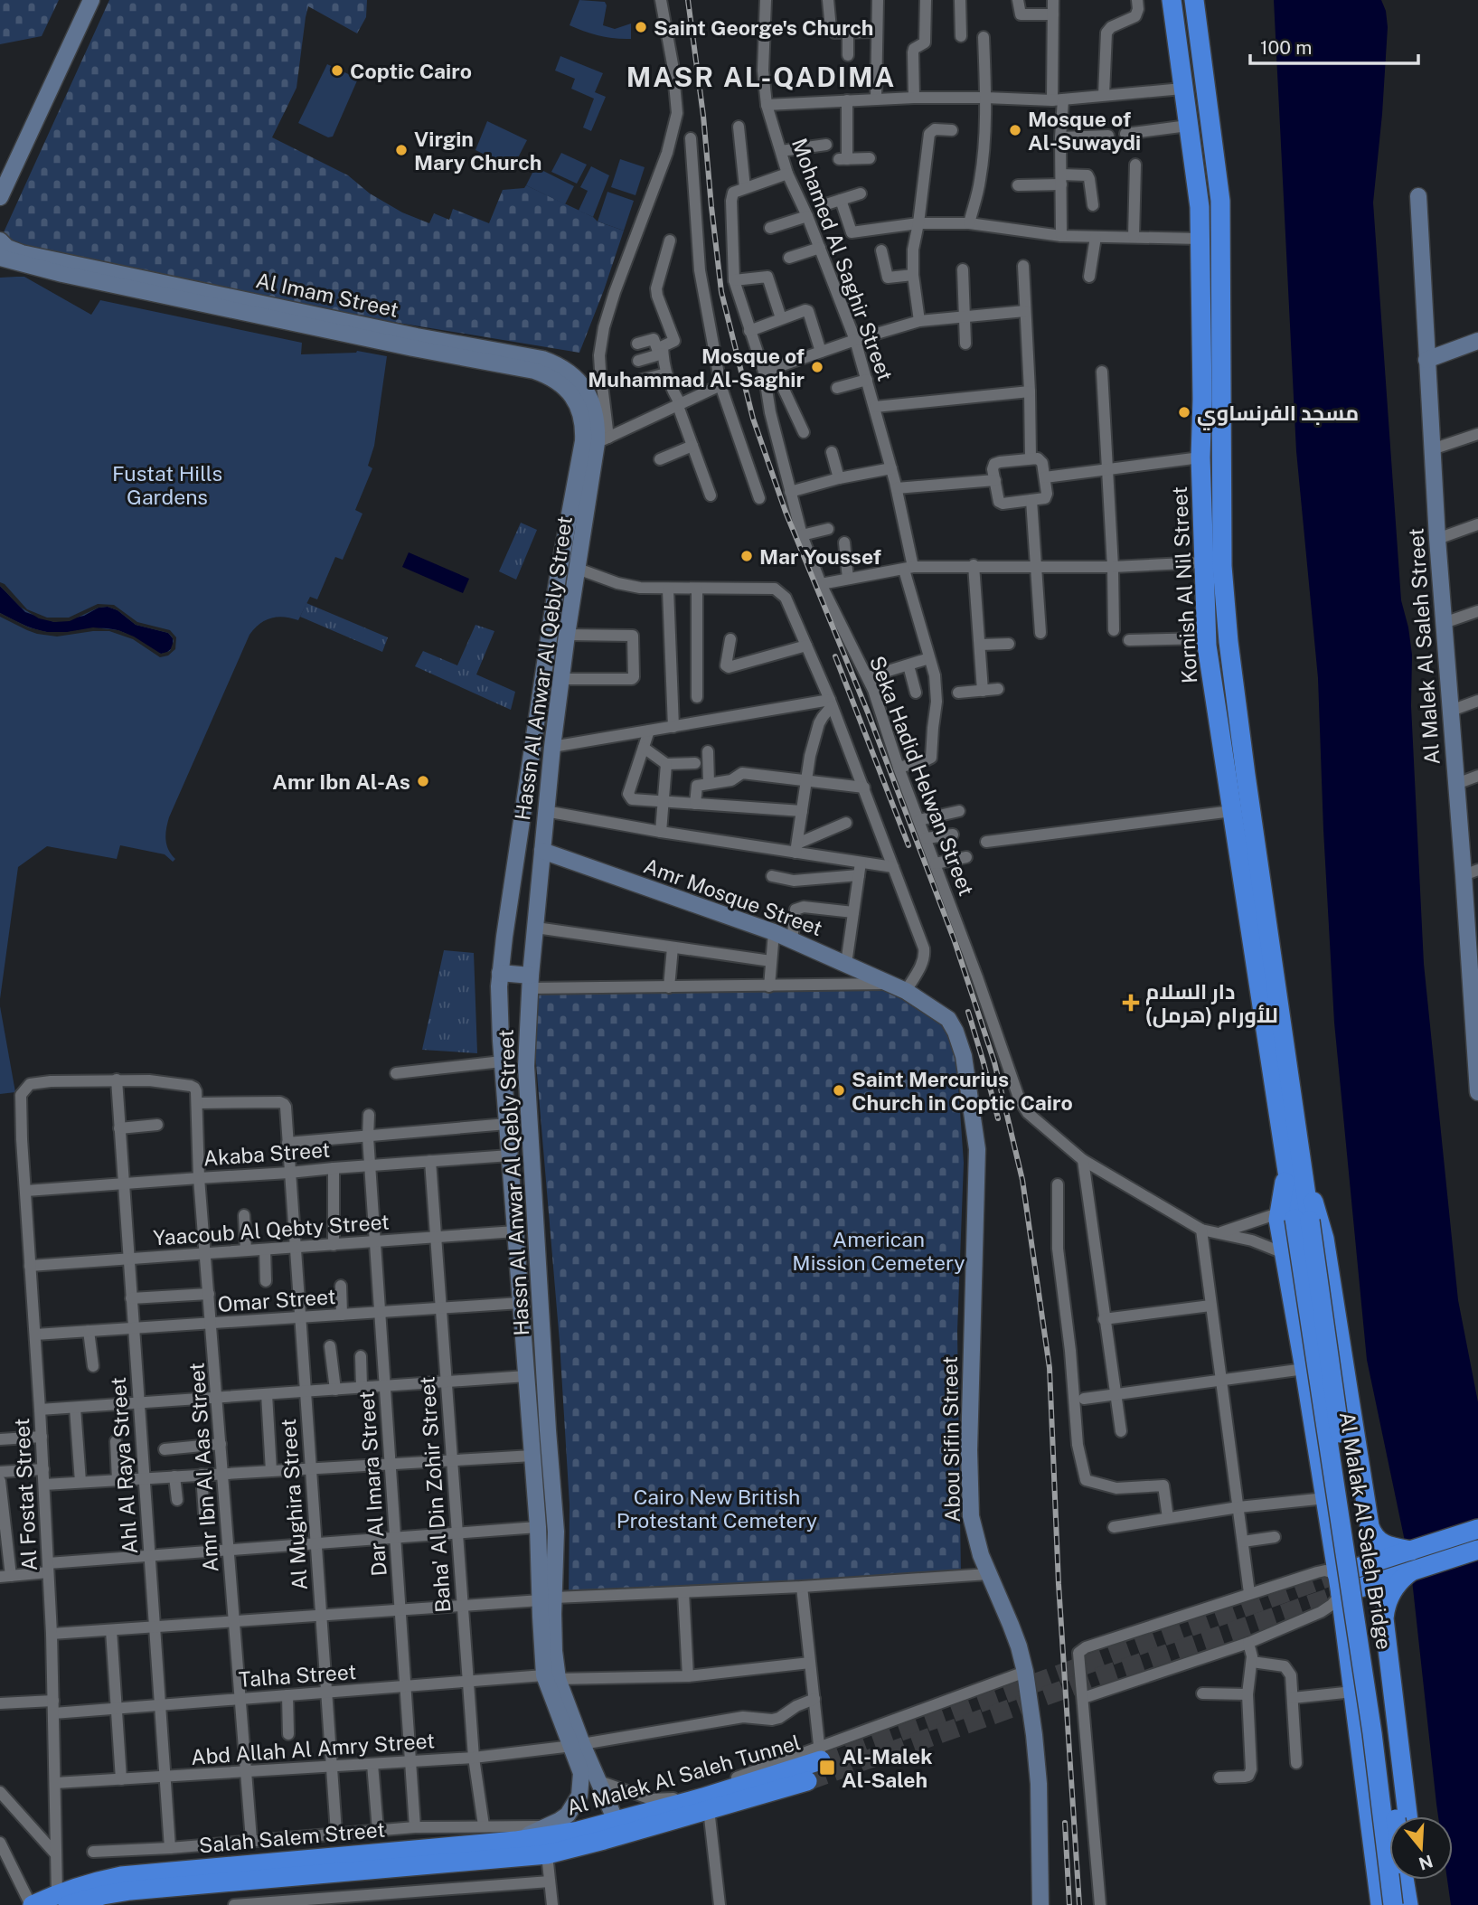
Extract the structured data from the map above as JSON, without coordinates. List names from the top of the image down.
{
  "streets": {
    "highway": [
      "Kornish Al Nil Street",
      "Al Malak Al Saleh Bridge",
      "Al Malek Al Saleh Tunnel",
      "Salah Salem Street"
    ],
    "main road": [
      "Al Imam Street",
      "Al Malek Al Saleh Street",
      "Hassn Al Anwar Al Qebly Street",
      "Amr Mosque Street",
      "Abou Sifin Street"
    ],
    "street": [
      "Mohamed Al Saghir Street",
      "Seka Hadid Helwan Street",
      "Akaba Street",
      "Yaacoub Al Qebty Street",
      "Omar Street",
      "Ahl Al Raya Street",
      "Amr Ibn Al Aas Street",
      "Dar Al Imara Street",
      "Al Fostat Street",
      "Baha' Al Din Zohir Street",
      "Al Mughira Street",
      "Talha Street",
      "Abd Allah Al Amry Street"
    ]
  },
  "crossings": [
    ["Mohamed Al Saghir Street", "Seka Hadid Helwan Street"],
    ["Al Imam Street", "Hassn Al Anwar Al Qebly Street"],
    ["Kornish Al Nil Street", "Al Malak Al Saleh Bridge"],
    ["Hassn Al Anwar Al Qebly Street", "Amr Mosque Street"],
    ["Hassn Al Anwar Al Qebly Street", "Akaba Street"],
    ["Hassn Al Anwar Al Qebly Street", "Yaacoub Al Qebty Street"],
    ["Hassn Al Anwar Al Qebly Street", "Omar Street"],
    ["Hassn Al Anwar Al Qebly Street", "Talha Street"],
    ["Hassn Al Anwar Al Qebly Street", "Abd Allah Al Amry Street"],
    ["Hassn Al Anwar Al Qebly Street", "Al Malek Al Saleh Tunnel"],
    ["Hassn Al Anwar Al Qebly Street", "Salah Salem Street"],
    ["Amr Mosque Street", "Abou Sifin Street"],
    ["Akaba Street", "Ahl Al Raya Street"],
    ["Akaba Street", "Amr Ibn Al Aas Street"],
    ["Akaba Street", "Dar Al Imara Street"],
    ["Akaba Street", "Al Fostat Street"],
    ["Akaba Street", "Baha' Al Din Zohir Street"],
    ["Akaba Street", "Al Mughira Street"],
    ["Yaacoub Al Qebty Street", "Ahl Al Raya Street"],
    ["Yaacoub Al Qebty Street", "Amr Ibn Al Aas Street"],
    ["Yaacoub Al Qebty Street", "Dar Al Imara Street"],
    ["Yaacoub Al Qebty Street", "Al Fostat Street"],
    ["Yaacoub Al Qebty Street", "Baha' Al Din Zohir Street"],
    ["Yaacoub Al Qebty Street", "Al Mughira Street"],
    ["Omar Street", "Ahl Al Raya Street"],
    ["Omar Street", "Amr Ibn Al Aas Street"],
    ["Omar Street", "Dar Al Imara Street"],
    ["Omar Street", "Al Fostat Street"],
    ["Omar Street", "Baha' Al Din Zohir Street"],
    ["Omar Street", "Al Mughira Street"],
    ["Ahl Al Raya Street", "Al Fostat Street"],
    ["Ahl Al Raya Street", "Talha Street"],
    ["Ahl Al Raya Street", "Abd Allah Al Amry Street"],
    ["Amr Ibn Al Aas Street", "Al Mughira Street"],
    ["Amr Ibn Al Aas Street", "Talha Street"],
    ["Amr Ibn Al Aas Street", "Abd Allah Al Amry Street"],
    ["Dar Al Imara Street", "Talha Street"],
    ["Dar Al Imara Street", "Abd Allah Al Amry Street"],
    ["Al Fostat Street", "Talha Street"],
    ["Al Fostat Street", "Abd Allah Al Amry Street"],
    ["Al Fostat Street", "Salah Salem Street"],
    ["Baha' Al Din Zohir Street", "Talha Street"],
    ["Baha' Al Din Zohir Street", "Abd Allah Al Amry Street"],
    ["Al Mughira Street", "Talha Street"],
    ["Al Mughira Street", "Abd Allah Al Amry Street"],
    ["Al Malek Al Saleh Tunnel", "Salah Salem Street"]
  ],
  "districts": ["MASR AL-QADIMA"],
  "parks": ["Fustat Hills Gardens", "American Mission Cemetery", "Cairo New British Protestant Cemetery"],
  "places": {
    "other": [
      "Saint George's Church",
      "Coptic Cairo",
      "Mosque of Al-Suwaydi",
      "Virgin Mary Church",
      "Mosque of Muhammad Al-Saghir",
      "مسجد الفرنساوي",
      "Mar Youssef",
      "Amr Ibn Al-As",
      "Saint Mercurius Church in Coptic Cairo"
    ],
    "health": ["دار السلام للأورام (هرمل)"],
    "transit": ["Al-Malek Al-Saleh"]
  },
  "scale_bar": "100 m",
  "north": "bottom"
}
